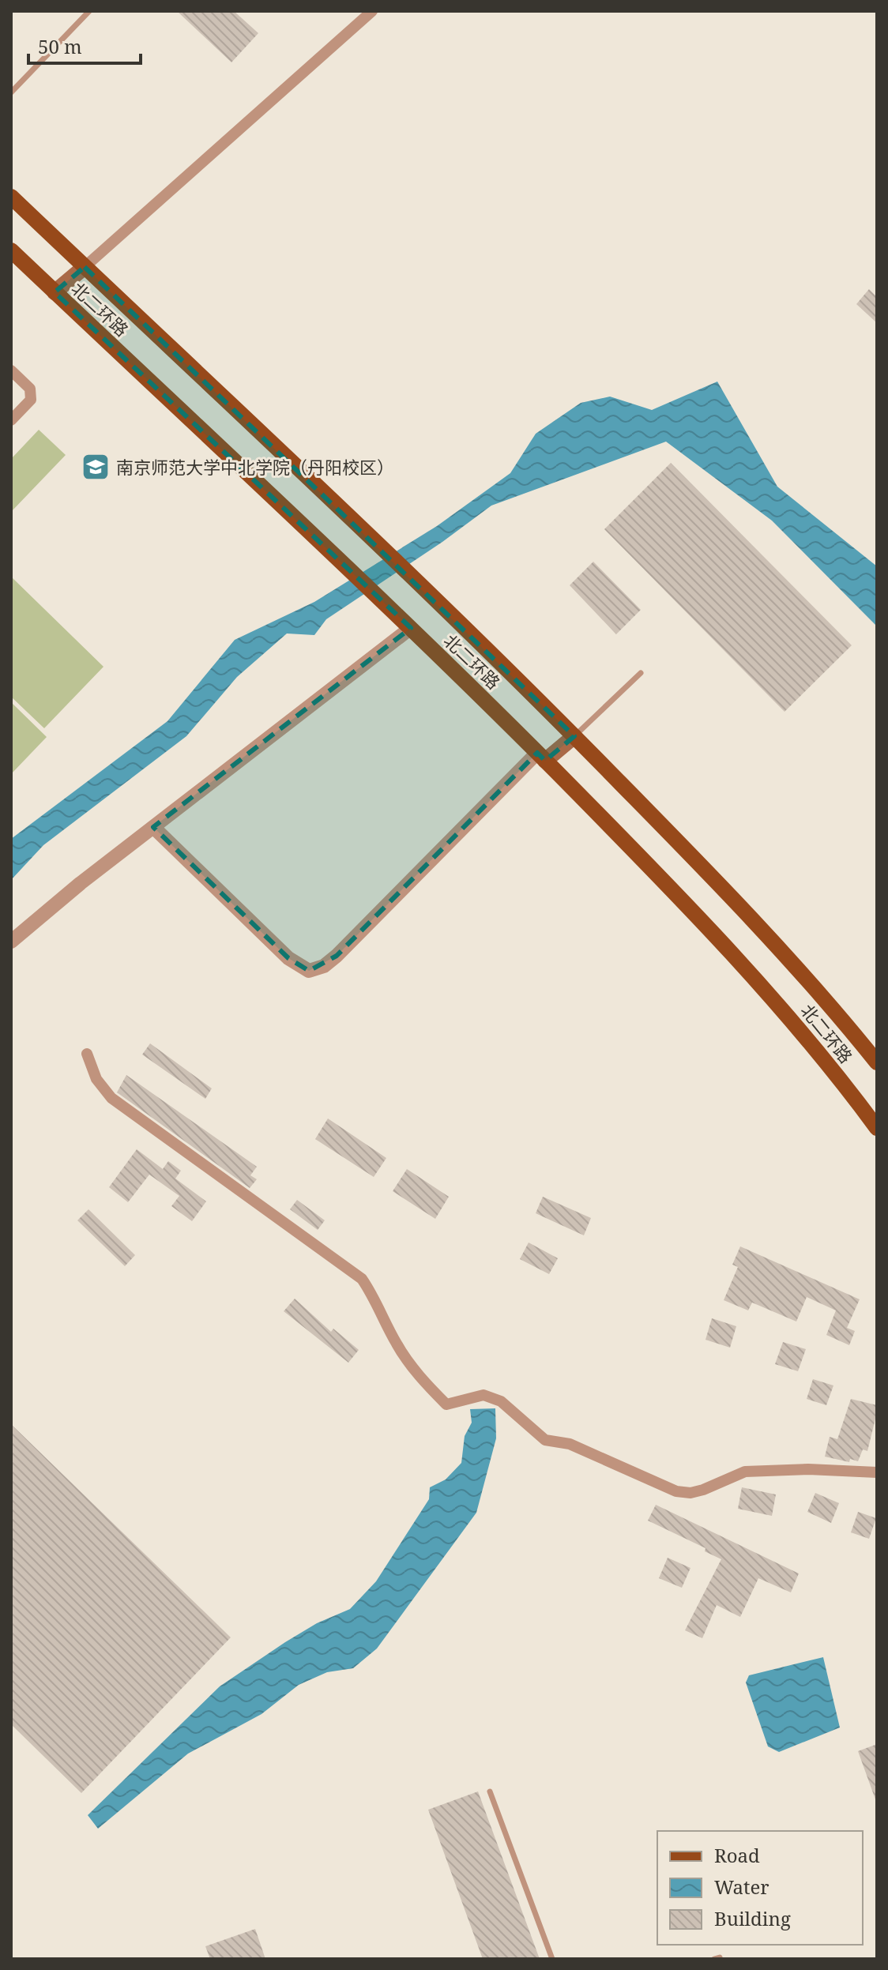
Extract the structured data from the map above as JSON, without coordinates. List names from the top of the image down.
{
  "streets": {
    "main road": ["北二环路"]
  },
  "places": {
    "school or university": ["南京师范大学中北学院（丹阳校区）"]
  },
  "legend": ["Road", "Water", "Building"],
  "scale_bar": "50 m"
}
